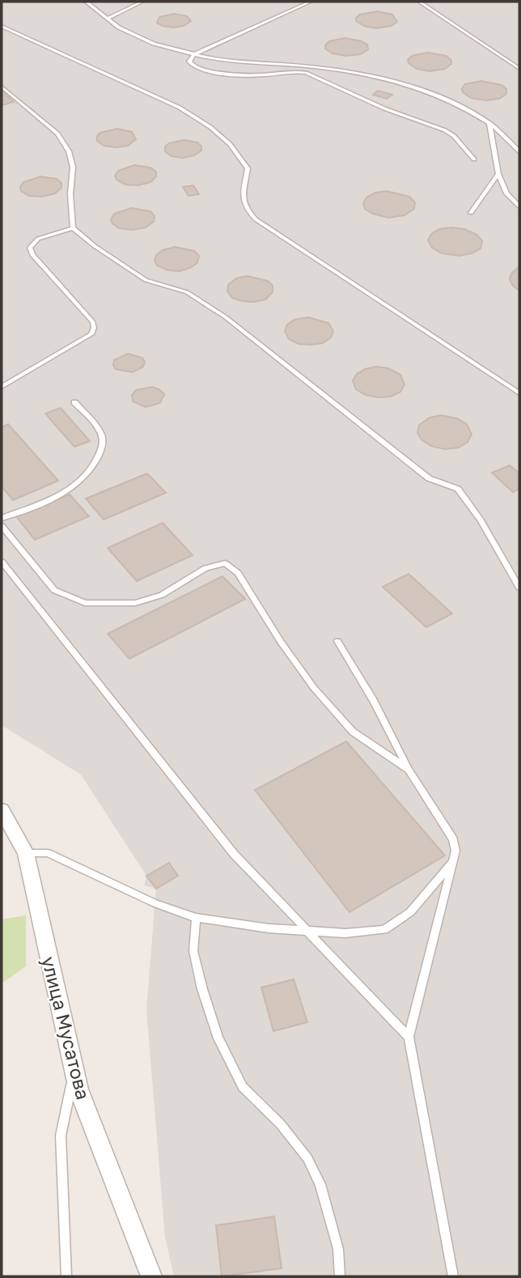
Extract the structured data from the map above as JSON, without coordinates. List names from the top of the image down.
{
  "streets": {
    "street": ["улица Мусатова"]
  }
}
